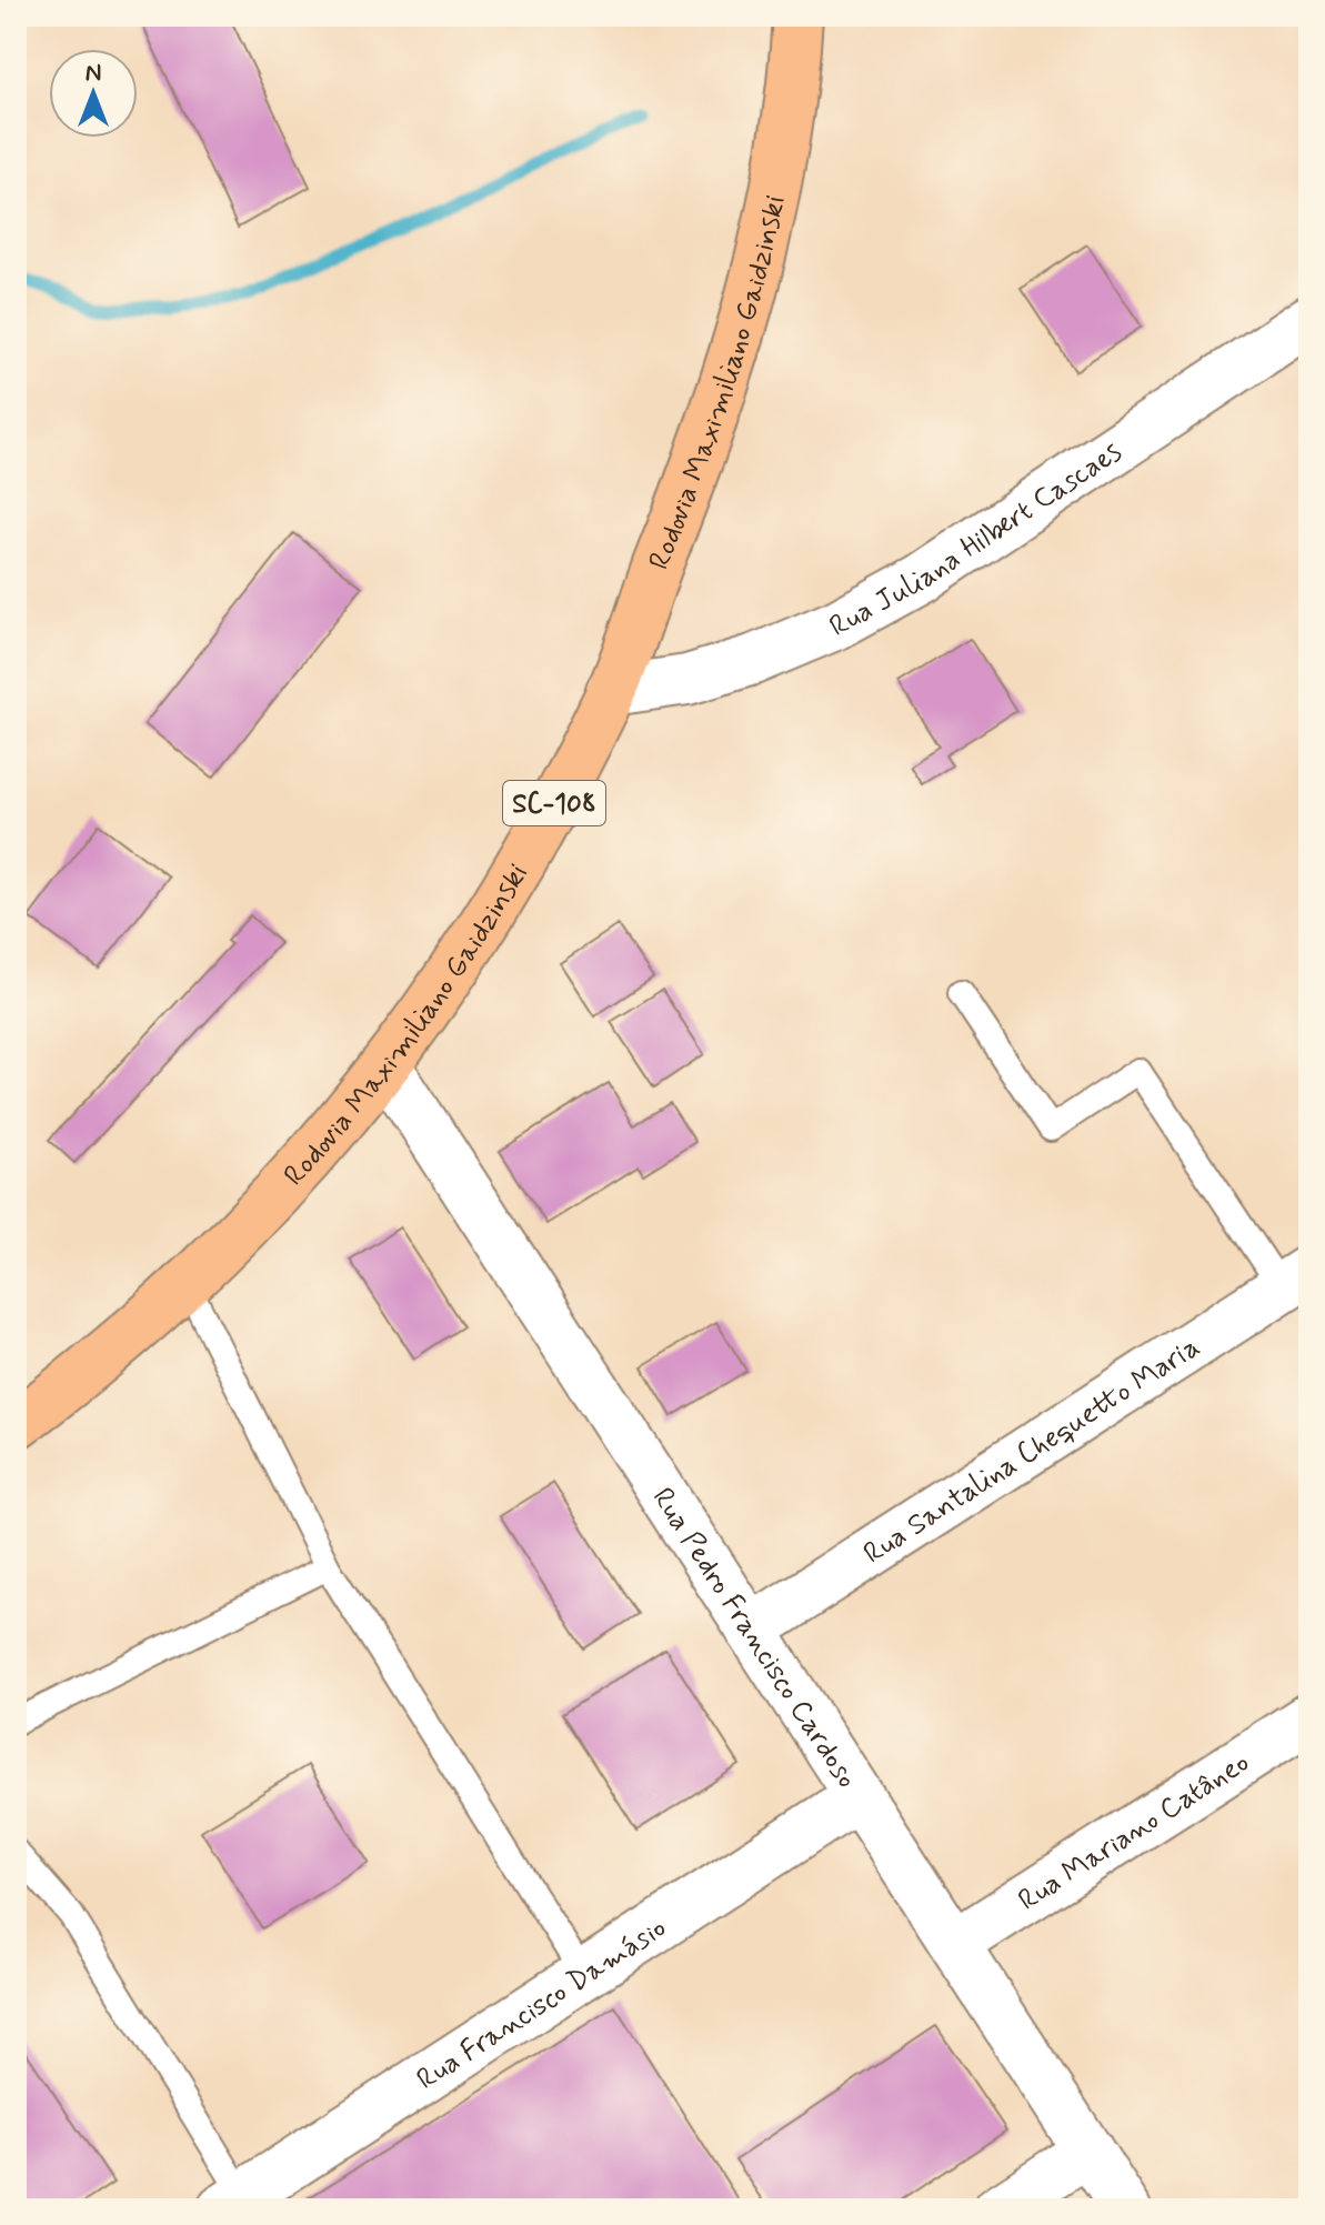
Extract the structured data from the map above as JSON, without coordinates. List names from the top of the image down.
{
  "streets": {
    "main road": ["Rodovia Maximiliano Gaidzinski", "SC-108"],
    "street": [
      "Rua Juliana Hilbert Cascaes",
      "Rua Santalina Chequetto Maria",
      "Rua Pedro Francisco Cardoso",
      "Rua Mariano Catâneo",
      "Rua Francisco Damásio"
    ]
  },
  "crossings": [
    ["Rodovia Maximiliano Gaidzinski", "Rua Juliana Hilbert Cascaes"],
    ["Rodovia Maximiliano Gaidzinski", "Rua Pedro Francisco Cardoso"],
    ["Rua Santalina Chequetto Maria", "Rua Pedro Francisco Cardoso"],
    ["Rua Pedro Francisco Cardoso", "Rua Mariano Catâneo"],
    ["Rua Pedro Francisco Cardoso", "Rua Francisco Damásio"]
  ],
  "north": "top"
}
